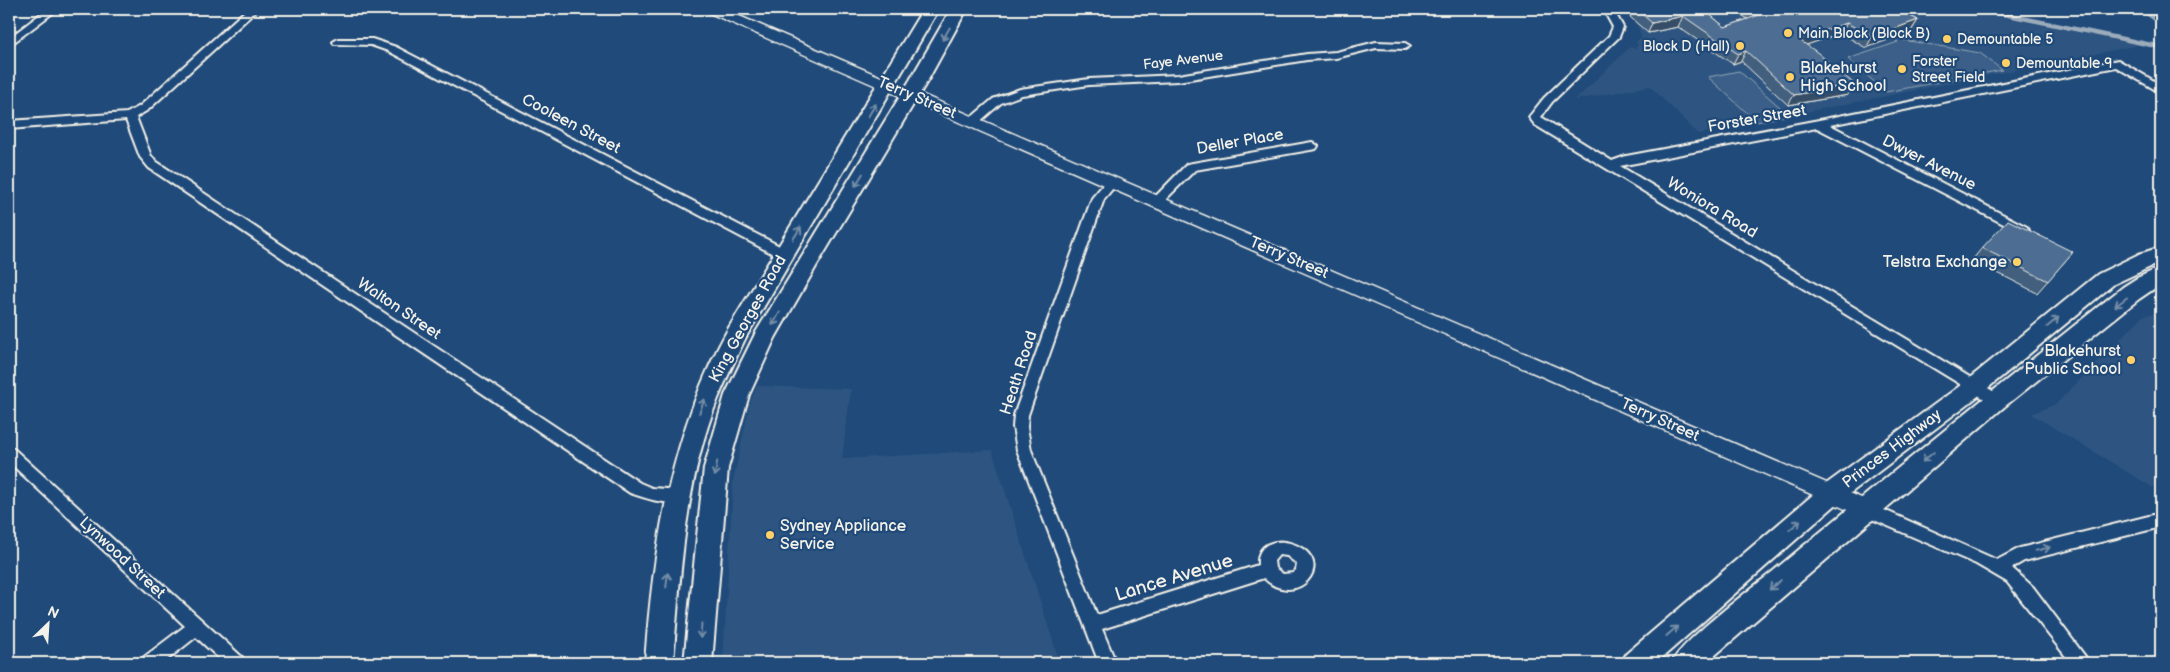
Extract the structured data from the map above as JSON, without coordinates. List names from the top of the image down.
{
  "streets": {
    "highway": ["King Georges Road", "Princes Highway"],
    "street": [
      "Faye Avenue",
      "Terry Street",
      "Forster Street",
      "Cooleen Street",
      "Deller Place",
      "Dwyer Avenue",
      "Woniora Road",
      "Walton Street",
      "Heath Road",
      "Lynwood Street",
      "Lance Avenue"
    ]
  },
  "crossings": [
    ["Faye Avenue", "Terry Street"],
    ["Terry Street", "Deller Place"],
    ["Terry Street", "King Georges Road"],
    ["Terry Street", "Heath Road"],
    ["Terry Street", "Princes Highway"],
    ["Forster Street", "Dwyer Avenue"],
    ["Forster Street", "Woniora Road"],
    ["Cooleen Street", "King Georges Road"],
    ["Woniora Road", "Princes Highway"],
    ["Walton Street", "King Georges Road"],
    ["Heath Road", "Lance Avenue"]
  ],
  "places": [
    "Main Block (Block B)",
    "Demountable 5",
    "Block D (Hall)",
    "Demountable 9",
    "Forster Street Field",
    "Blakehurst High School",
    "Telstra Exchange",
    "Blakehurst Public School",
    "Sydney Appliance Service"
  ],
  "north": "top right"
}
